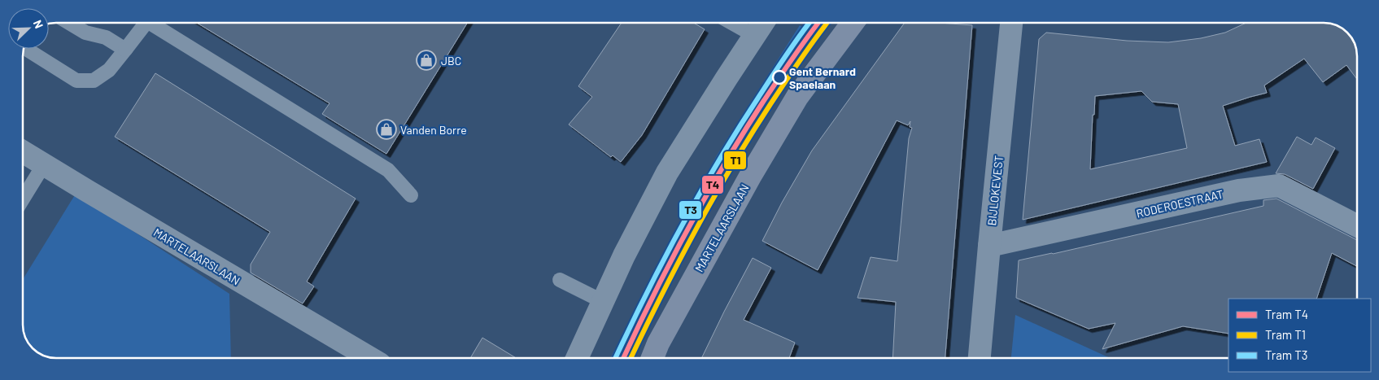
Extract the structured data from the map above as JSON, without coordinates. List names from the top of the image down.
{
  "streets": {
    "main road": ["MARTELAARSLAAN"],
    "street": ["BIJLOKEVEST", "RODEROESTRAAT"]
  },
  "crossings": [
    ["BIJLOKEVEST", "RODEROESTRAAT"]
  ],
  "places": {
    "shop": ["JBC", "Vanden Borre"],
    "other": ["Gent Bernard Spaelaan"]
  },
  "lines": ["tram line T4", "tram line T1", "tram line T3"],
  "legend": ["Tram T4", "Tram T1", "Tram T3"],
  "north": "top right"
}
